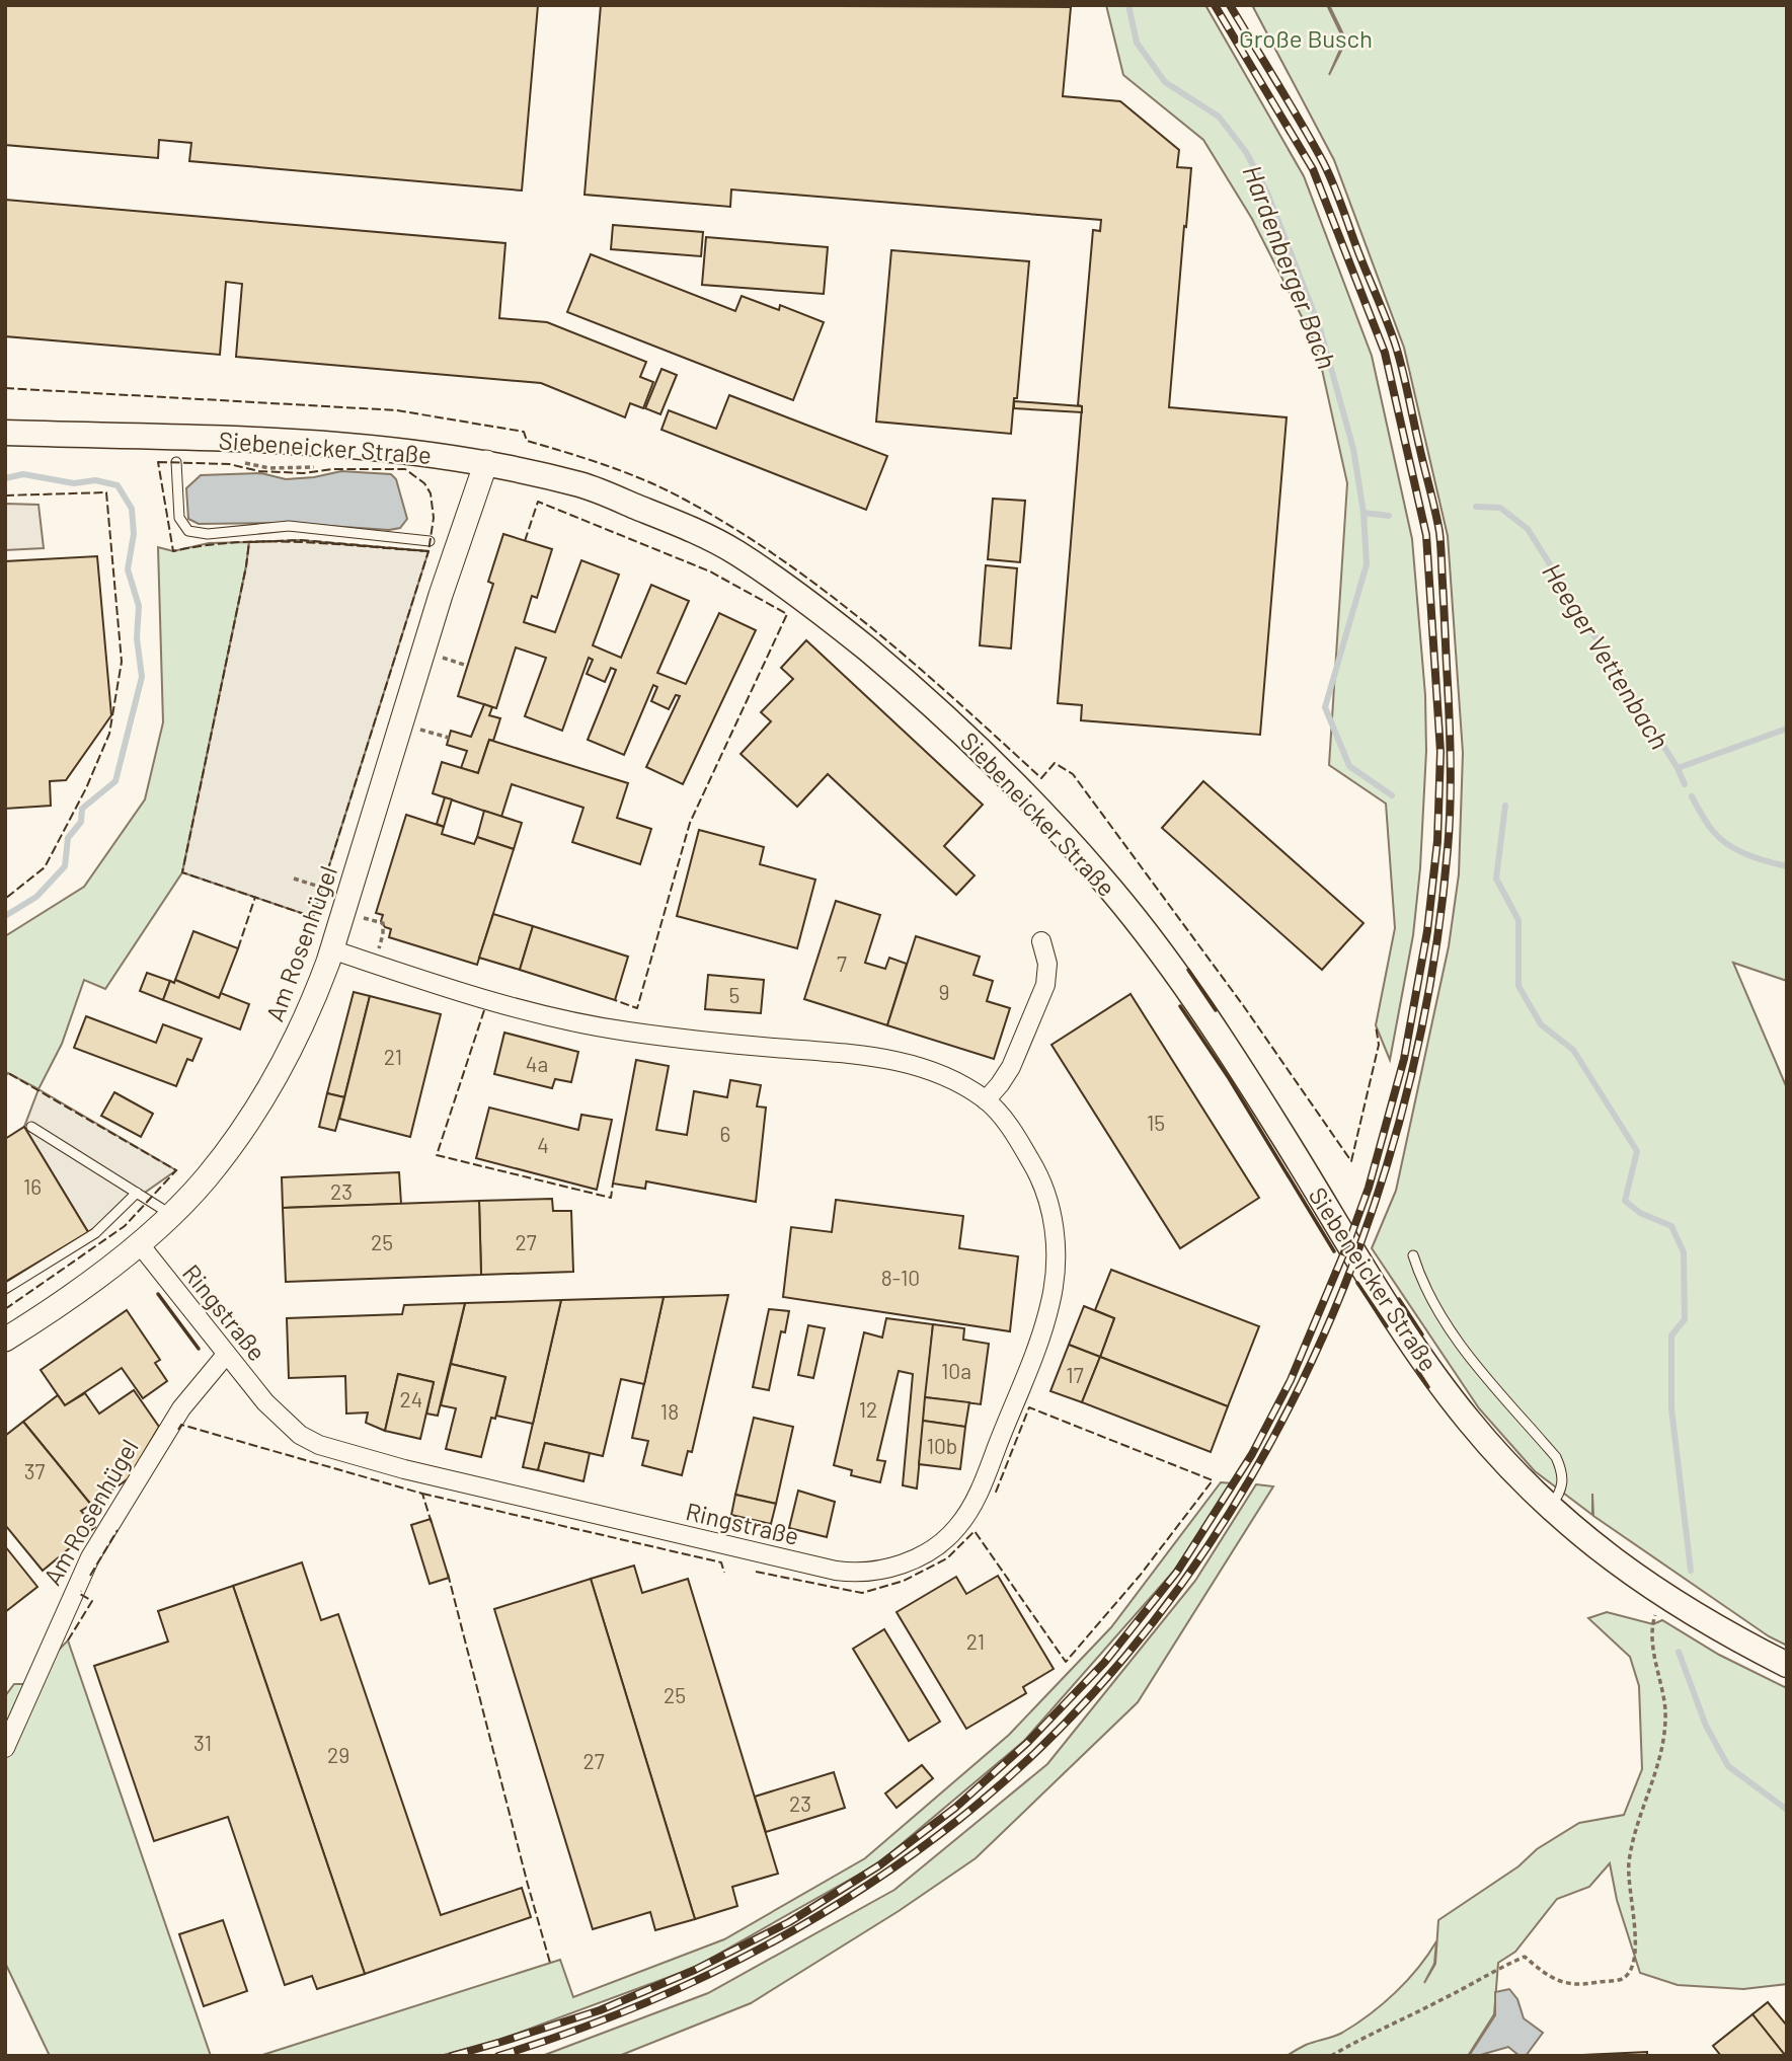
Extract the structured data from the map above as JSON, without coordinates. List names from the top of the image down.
{
  "streets": {
    "main road": ["Siebeneicker Straße"],
    "street": ["Am Rosenhügel", "Ringstraße"]
  },
  "crossings": [
    ["Siebeneicker Straße", "Am Rosenhügel"],
    ["Am Rosenhügel", "Ringstraße"]
  ],
  "water": ["Hardenberger Bach", "Heeger Vettenbach"],
  "parks": ["Große Busch"],
  "house_numbers": [
    "7",
    "9",
    "5",
    "21",
    "4a",
    "15",
    "6",
    "4",
    "16",
    "23",
    "25",
    "27",
    "8-10",
    "10a",
    "17",
    "24",
    "12",
    "18",
    "10b",
    "37",
    "21",
    "25",
    "31",
    "29",
    "27",
    "23"
  ]
}
